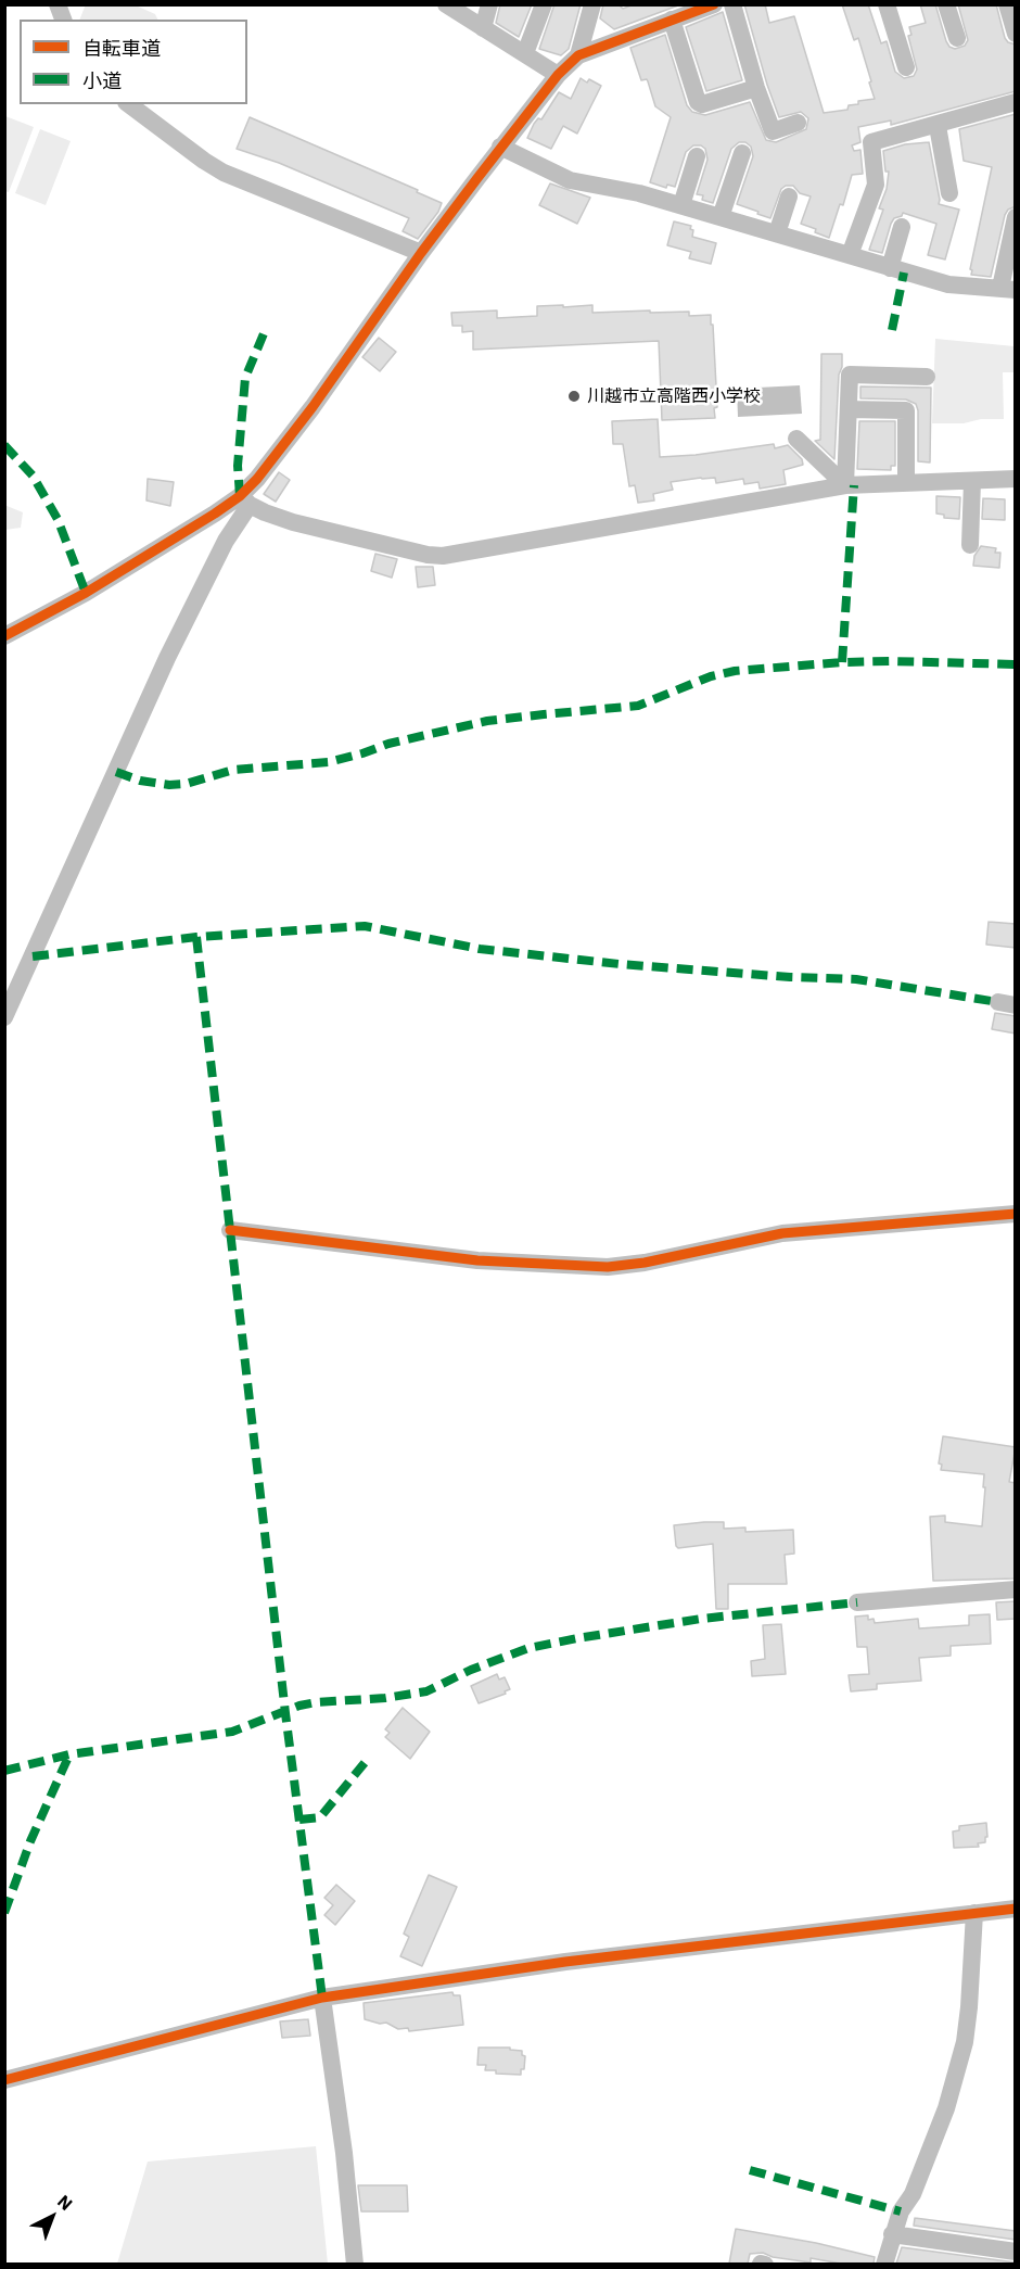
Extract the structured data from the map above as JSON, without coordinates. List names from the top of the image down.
{
  "places": ["川越市立高階西小学校"],
  "legend": ["自転車道", "小道"],
  "north": "top right"
}
